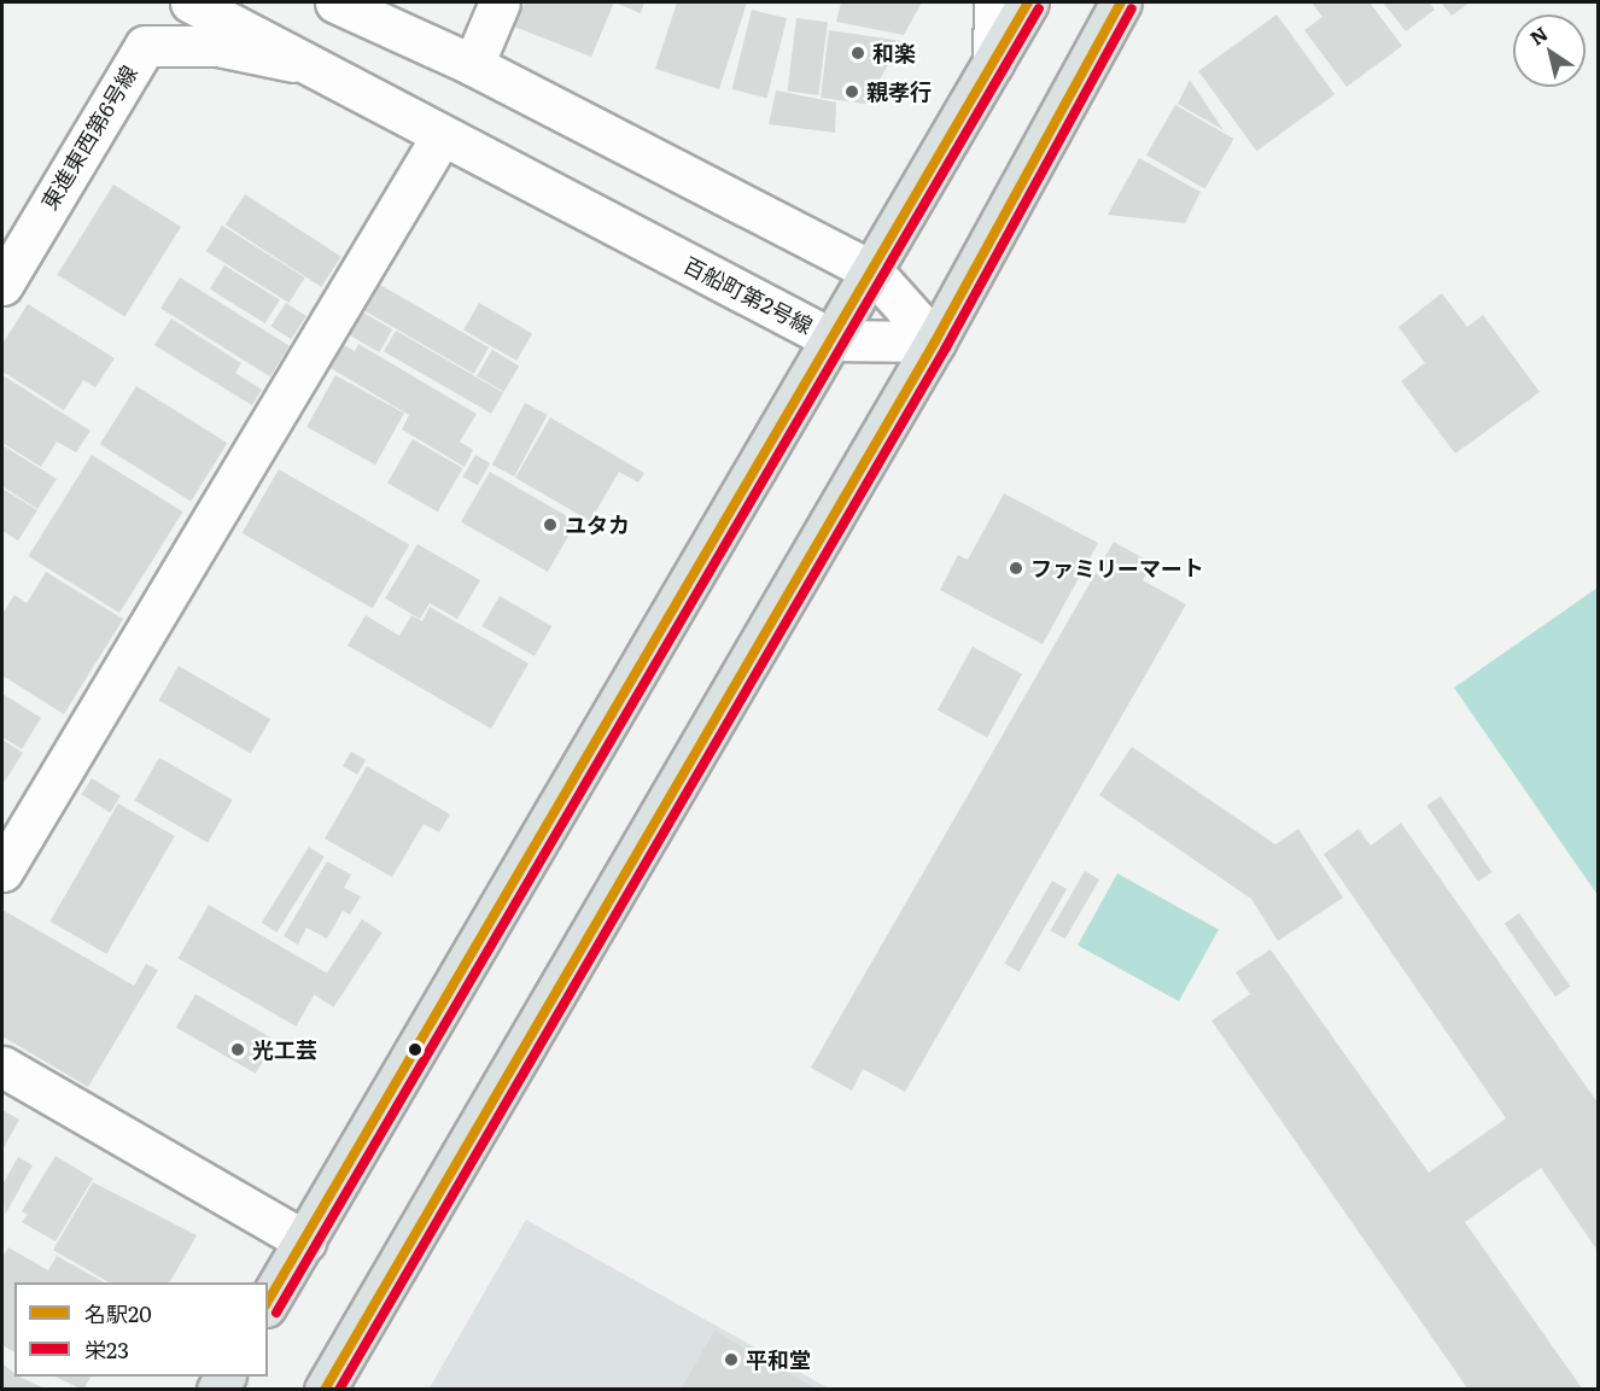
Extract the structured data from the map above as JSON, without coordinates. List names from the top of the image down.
{
  "streets": {
    "street": ["東進東西第6号線", "百船町第2号線"]
  },
  "crossings": [
    ["東進東西第6号線", "百船町第2号線"]
  ],
  "places": [
    "和楽",
    "親孝行",
    "ユタカ",
    "ファミリーマート",
    "光工芸",
    "平和堂"
  ],
  "lines": ["transit line 名駅20", "transit line 栄23"],
  "legend": ["名駅20", "栄23"],
  "north": "top left"
}
